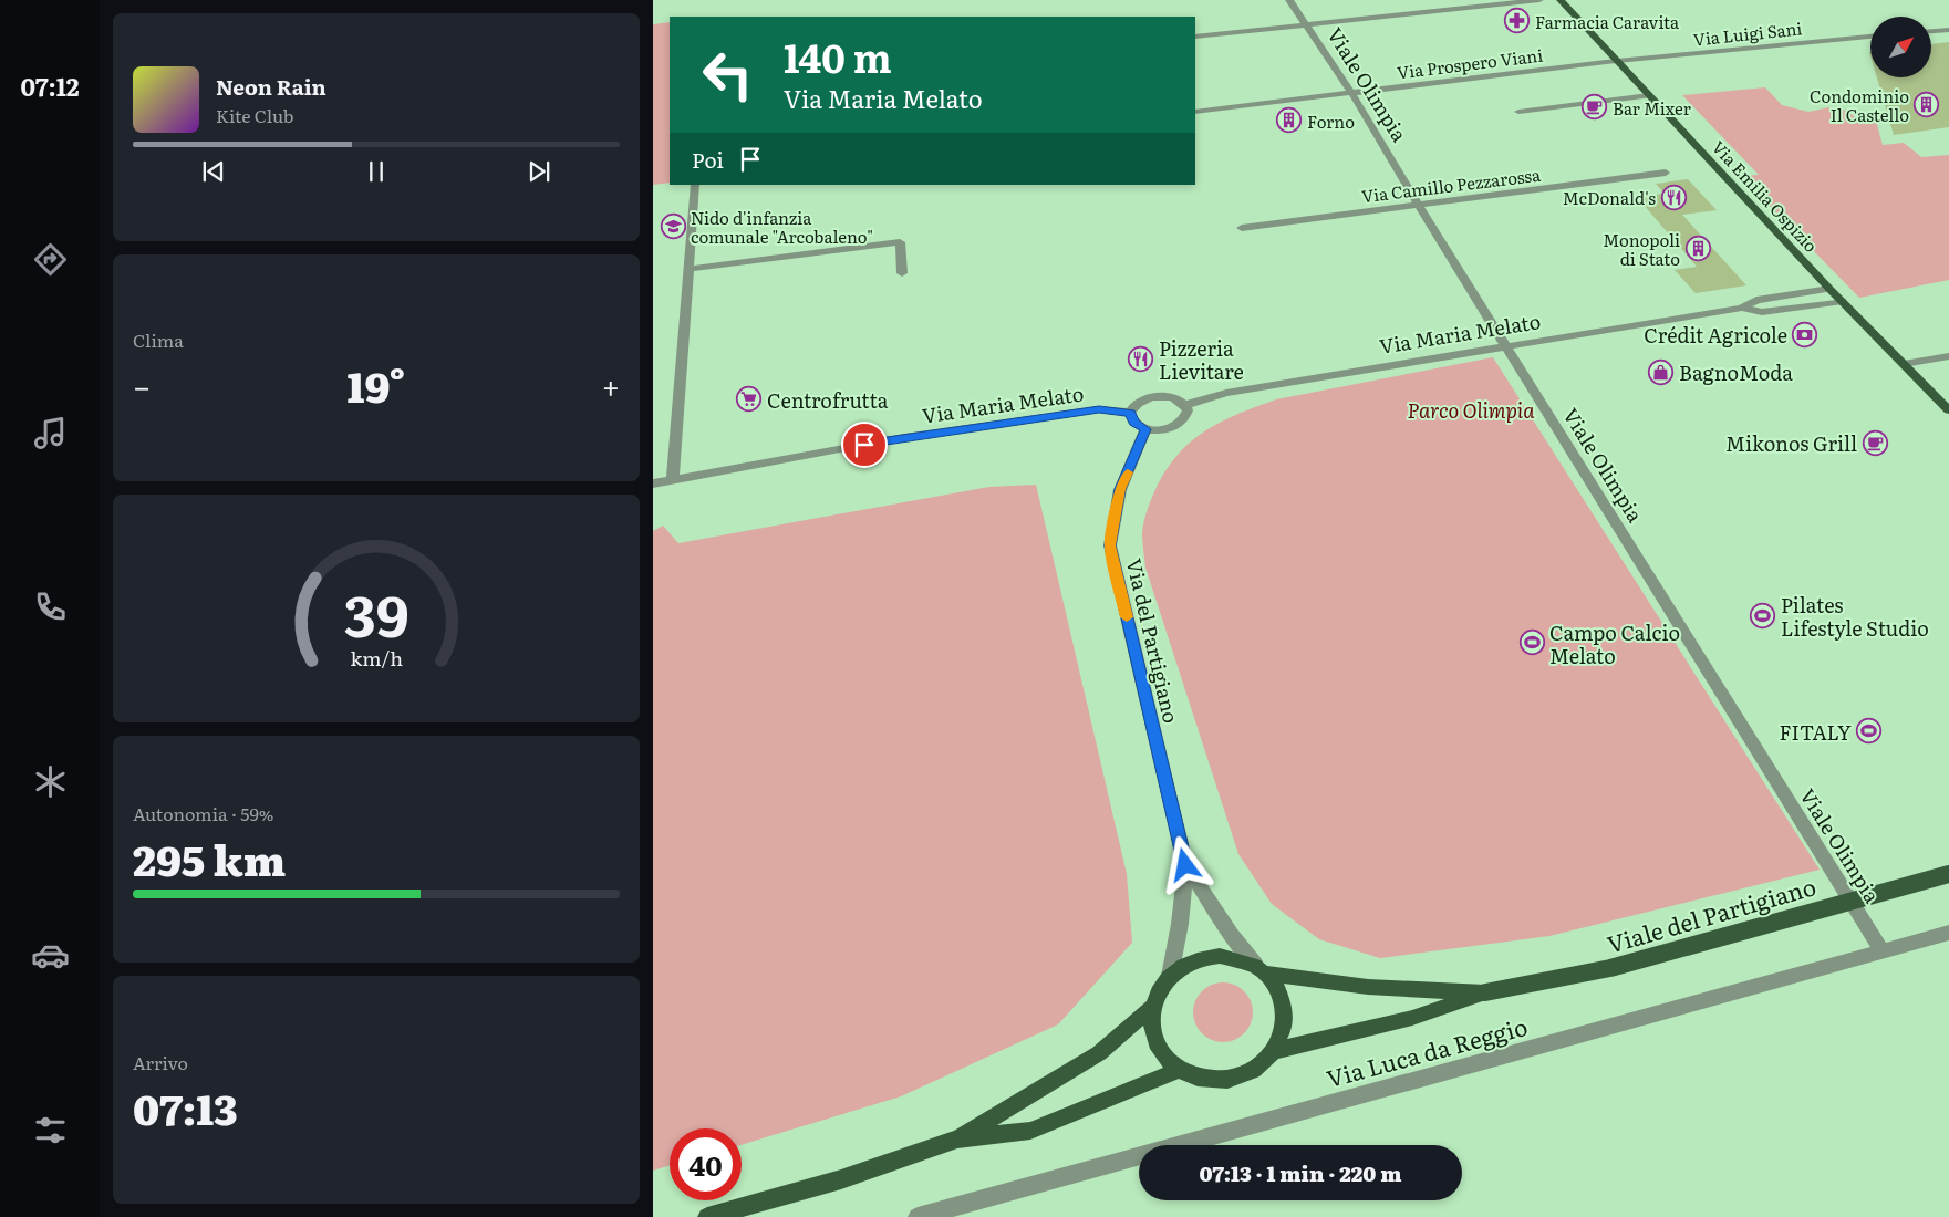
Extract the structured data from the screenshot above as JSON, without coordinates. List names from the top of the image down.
{
  "streets": {
    "main road": ["Via Emilia Ospizio", "Viale del Partigiano"],
    "street": [
      "Via Luigi Sani",
      "Via Prospero Viani",
      "Viale Olimpia",
      "Via Camillo Pezzarossa",
      "Via Maria Melato",
      "Via del Partigiano",
      "Via Luca da Reggio"
    ]
  },
  "crossings": [
    ["Via Luigi Sani", "Via Prospero Viani"],
    ["Via Luigi Sani", "Via Emilia Ospizio"],
    ["Via Prospero Viani", "Viale Olimpia"],
    ["Via Prospero Viani", "Via Emilia Ospizio"],
    ["Viale Olimpia", "Via Camillo Pezzarossa"],
    ["Viale Olimpia", "Via Maria Melato"],
    ["Viale Olimpia", "Via Luca da Reggio"],
    ["Via Emilia Ospizio", "Via Maria Melato"],
    ["Via Maria Melato", "Via del Partigiano"],
    ["Via del Partigiano", "Viale del Partigiano"]
  ],
  "parks": ["Parco Olimpia"],
  "places": {
    "pharmacy": ["Farmacia Caravita"],
    "building": ["Condominio Il Castello", "Forno", "Monopoli di Stato"],
    "cafe": ["Bar Mixer", "Mikonos Grill"],
    "restaurant": ["McDonald's", "Pizzeria Lievitare"],
    "school or university": ["Nido d'infanzia comunale \"Arcobaleno\""],
    "bank": ["Crédit Agricole"],
    "shop": ["BagnoModa"],
    "supermarket": ["Centrofrutta"],
    "sports": ["Pilates Lifestyle Studio", "Campo Calcio Melato", "FITALY"]
  },
  "north": "top right",
  "page": {
    "tabs": "07:12",
    "turn": ["140 m", "Via Maria Melato"],
    "song": ["Neon Rain", "Kite Club"],
    "then": "Poi",
    "tile": [
      "Clima",
      ["Autonomia · 59%", "295 km"],
      ["Arrivo", "07:13"]
    ],
    "heat": ["−", "19°", "+"],
    "limit": "40",
    "trip": "07:13 · 1 min · 220 m",
    "gauge": ["39", "km/h"]
  }
}
